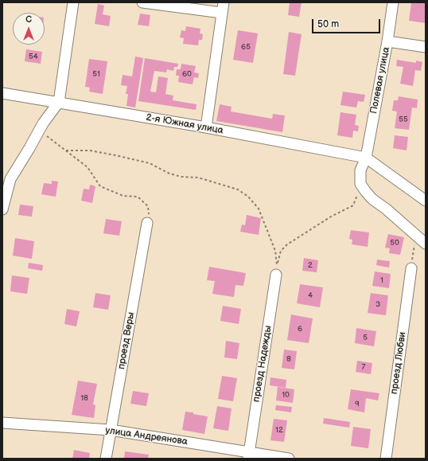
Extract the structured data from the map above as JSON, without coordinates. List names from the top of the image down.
{
  "streets": {
    "street": [
      "Полевая улица",
      "2-я Южная улица",
      "проезд Веры",
      "проезд Любви",
      "проезд Надежды",
      "улица Андреянова"
    ]
  },
  "crossings": [
    ["Полевая улица", "2-я Южная улица"],
    ["проезд Веры", "улица Андреянова"],
    ["проезд Надежды", "улица Андреянова"]
  ],
  "house_numbers": [
    "65",
    "54",
    "51",
    "60",
    "55",
    "50",
    "2",
    "1",
    "4",
    "3",
    "6",
    "5",
    "8",
    "7",
    "10",
    "18",
    "9",
    "12"
  ],
  "scale_bar": "50 m",
  "north": "top"
}
